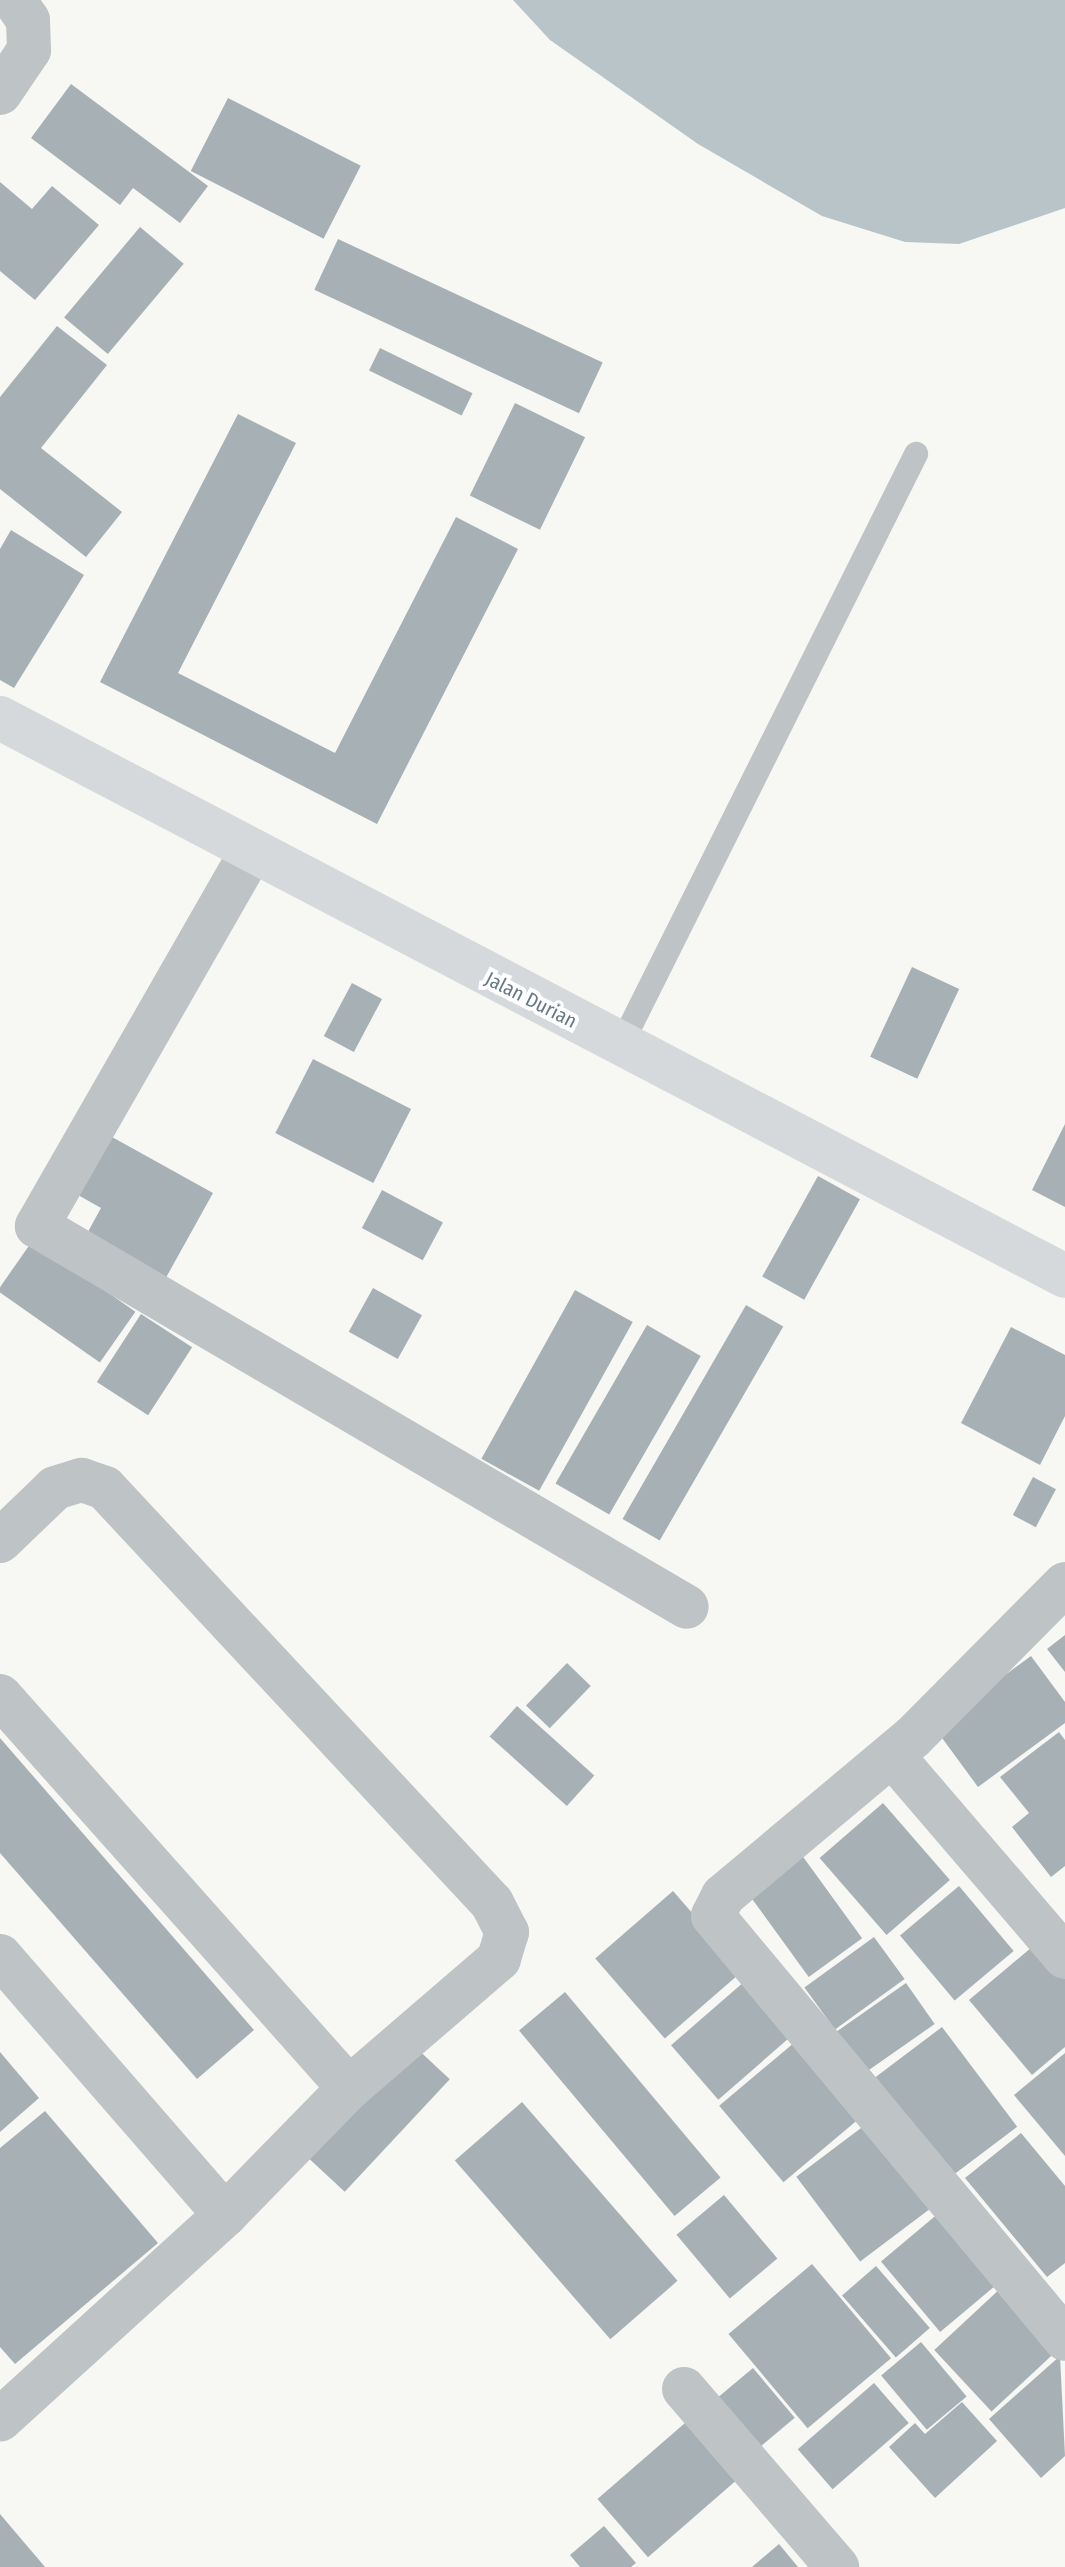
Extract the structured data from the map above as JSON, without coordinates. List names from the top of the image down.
{
  "streets": {
    "street": ["Jalan Durian"]
  }
}
